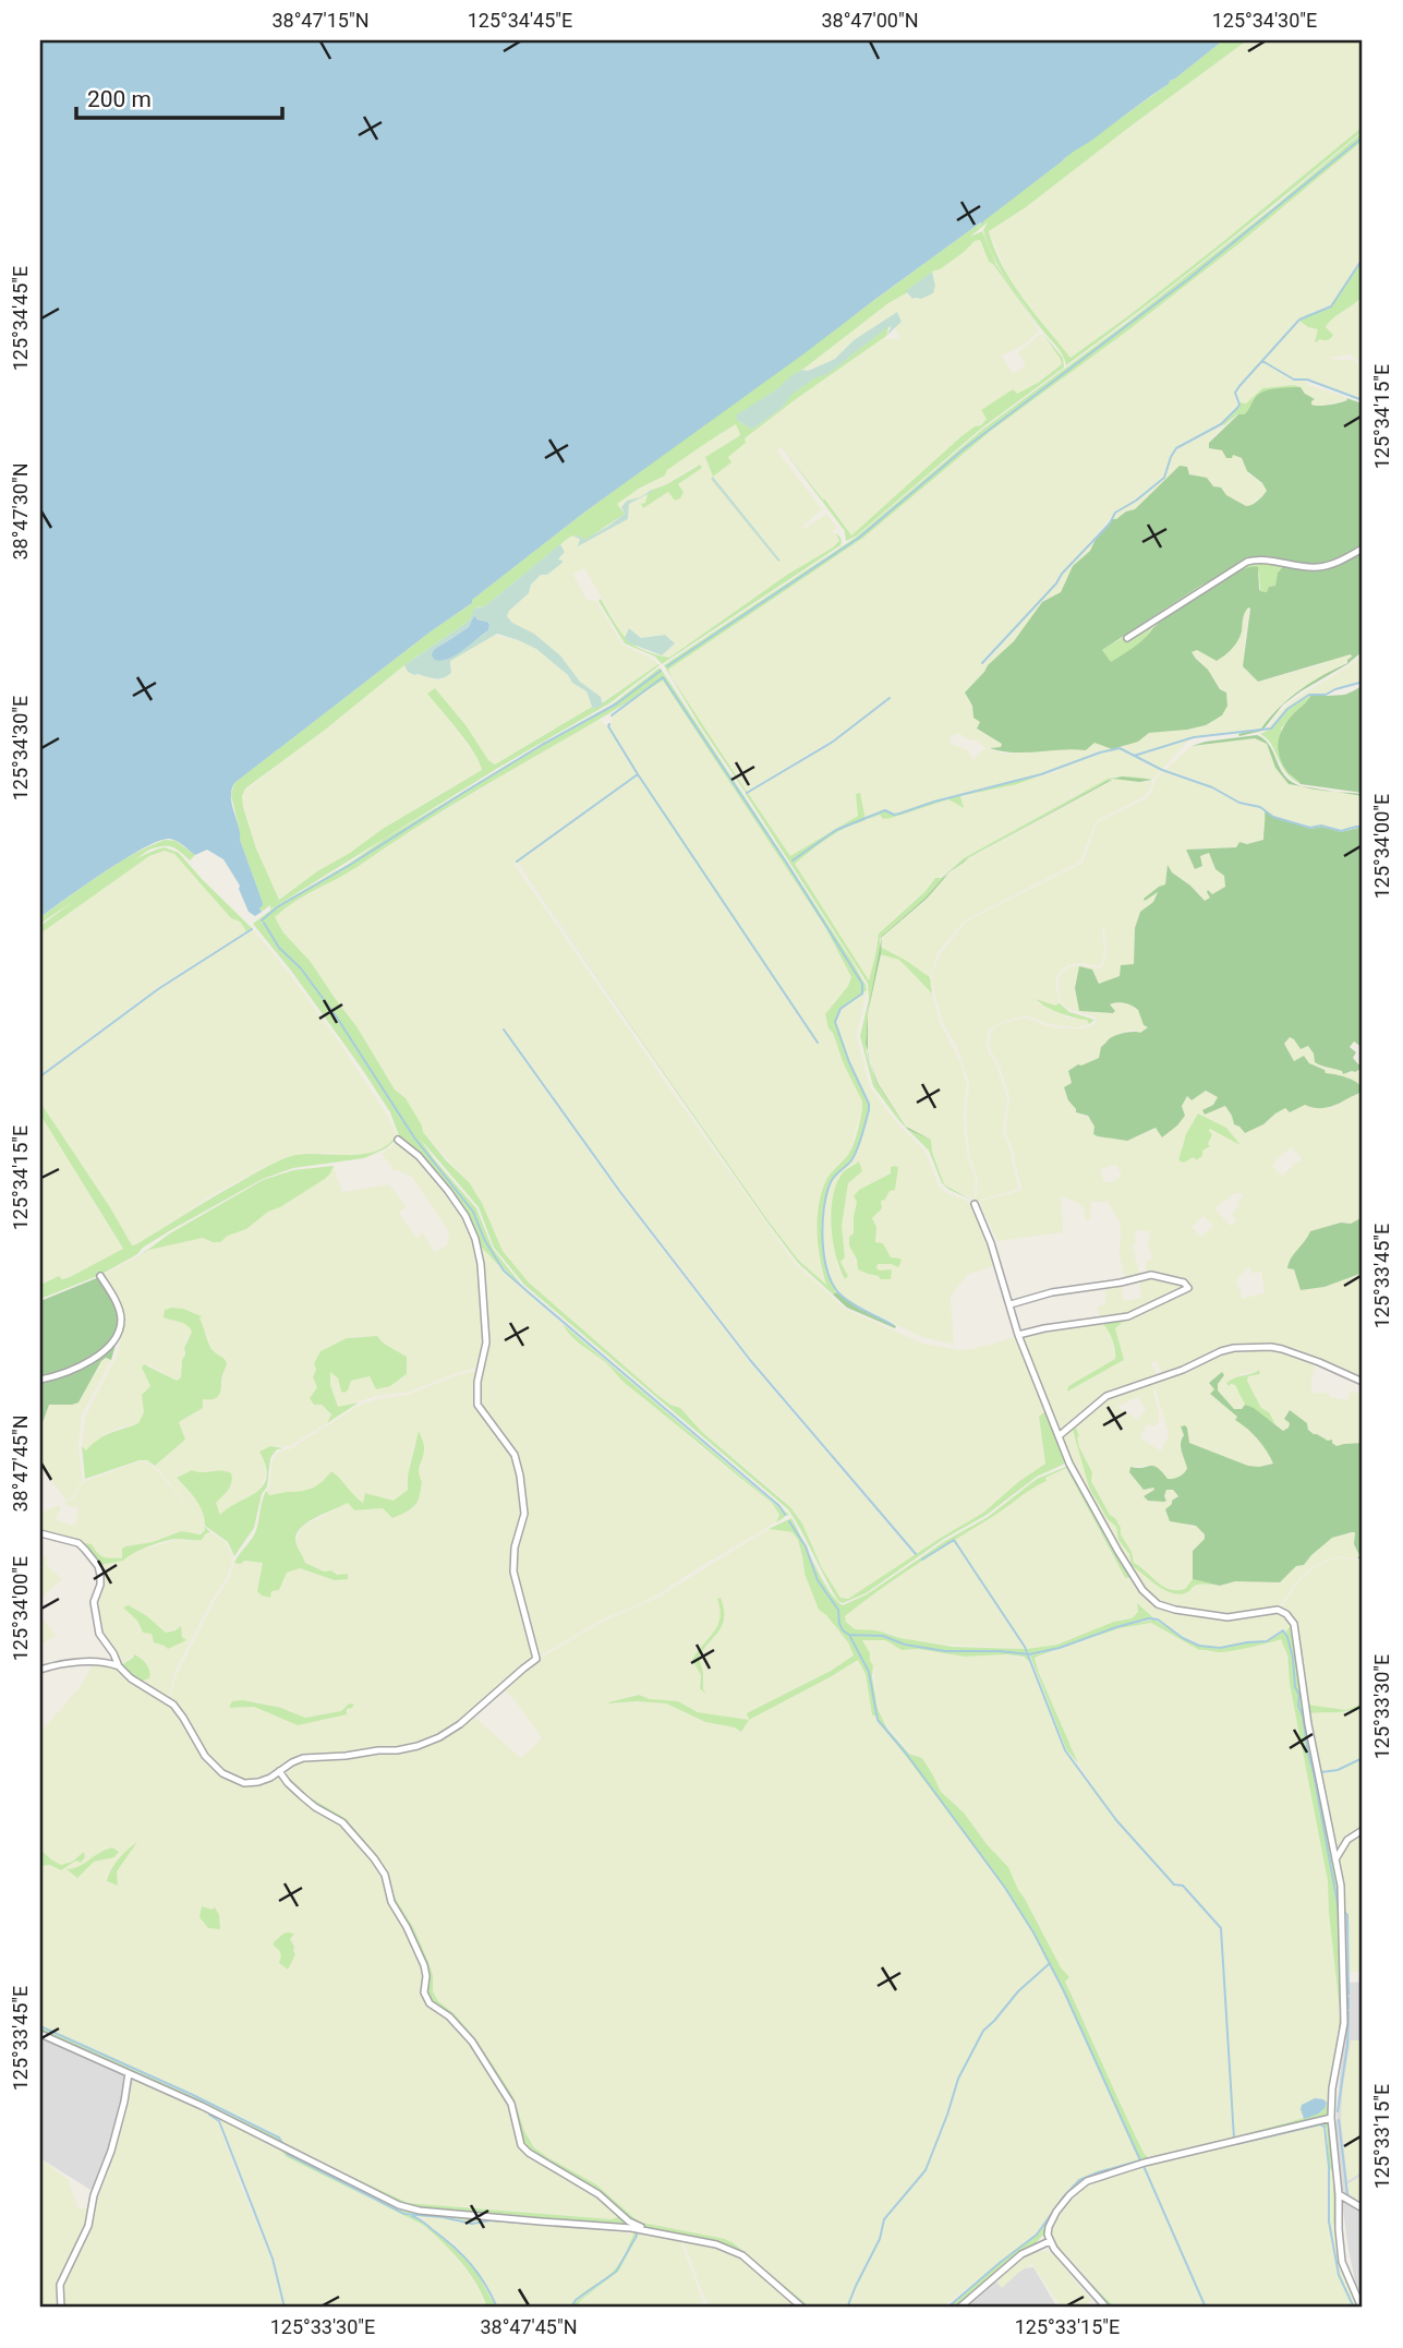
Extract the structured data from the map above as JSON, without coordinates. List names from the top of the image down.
{
  "scale_bar": "200 m",
  "coordinates": [
    "38°47'15\"N",
    "125°34'45\"E",
    "38°47'00\"N",
    "125°34'30\"E",
    "125°34'15\"E",
    "38°47'30\"N",
    "125°34'00\"E",
    "125°33'45\"E",
    "38°47'45\"N",
    "125°33'30\"E",
    "125°33'15\"E"
  ]
}
